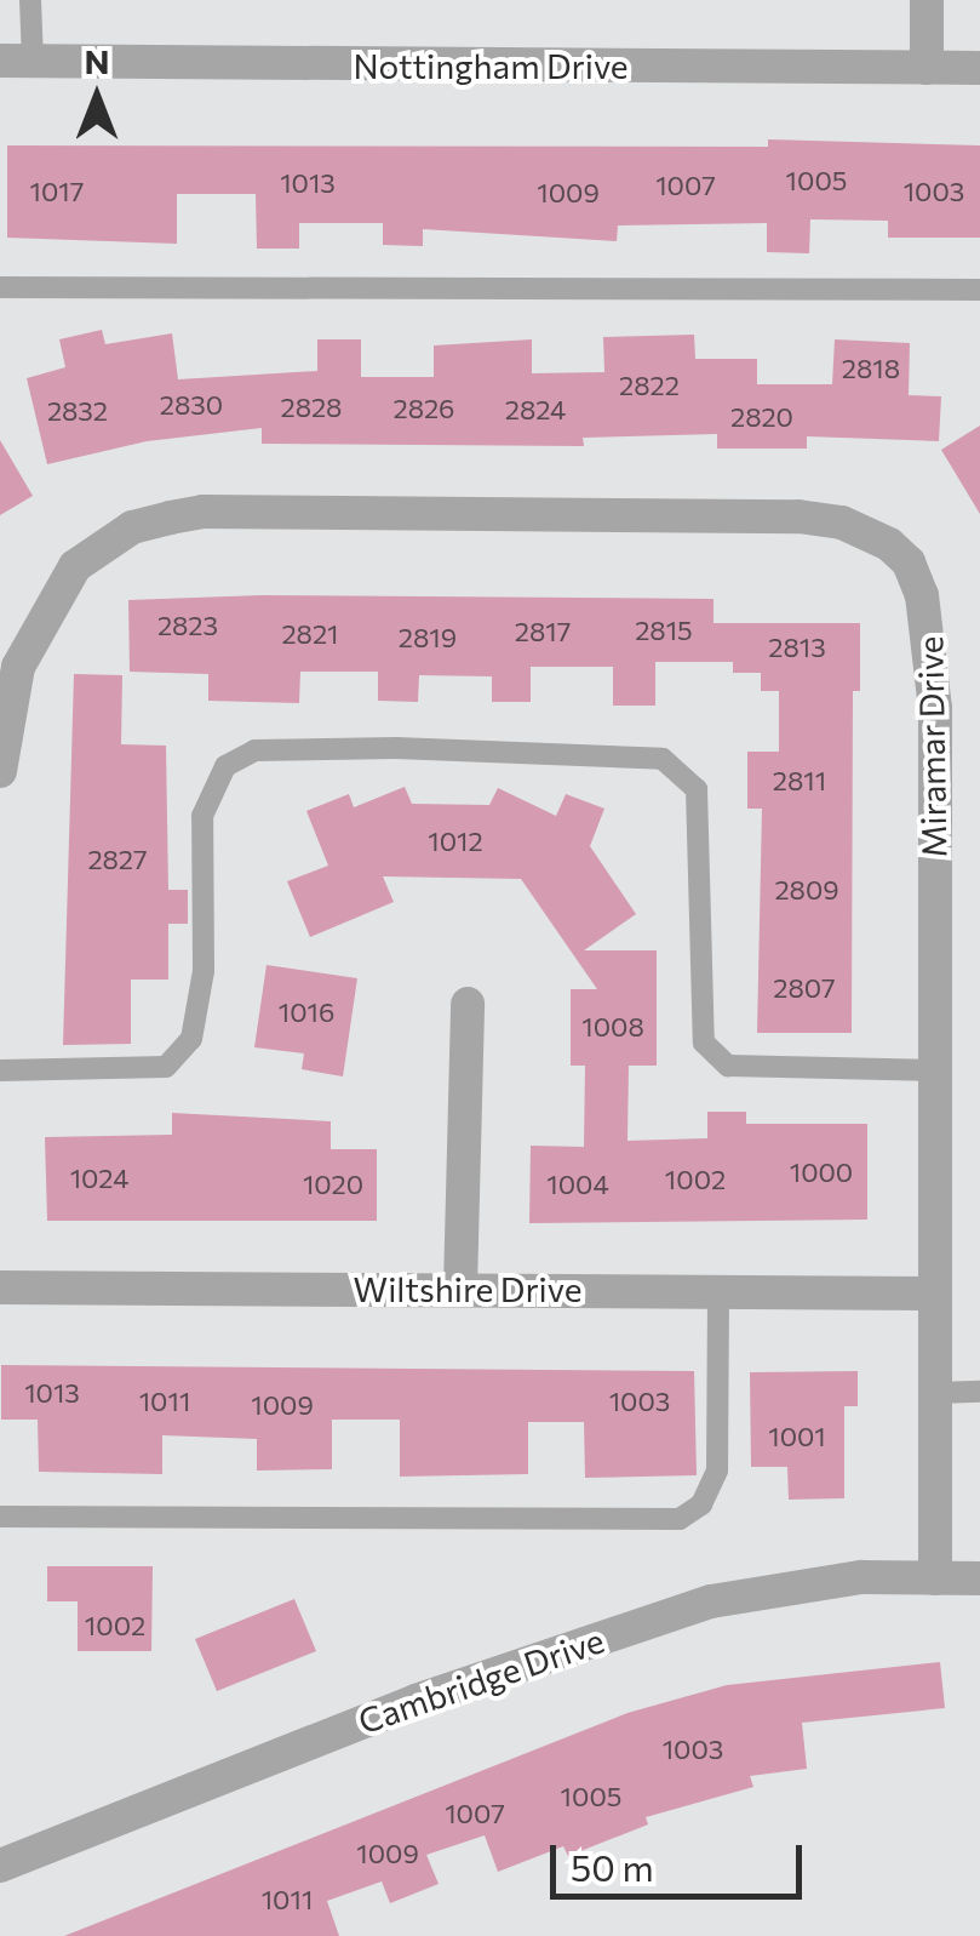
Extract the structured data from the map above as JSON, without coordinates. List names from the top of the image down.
{
  "streets": {
    "street": [
      "Nottingham Drive",
      "Miramar Drive",
      "Wiltshire Drive",
      "Cambridge Drive"
    ]
  },
  "crossings": [
    ["Miramar Drive", "Wiltshire Drive"],
    ["Miramar Drive", "Cambridge Drive"]
  ],
  "house_numbers": [
    "1005",
    "1013",
    "1007",
    "1017",
    "1003",
    "1009",
    "2818",
    "2822",
    "2830",
    "2828",
    "2826",
    "2824",
    "2832",
    "2820",
    "2823",
    "2815",
    "2817",
    "2821",
    "2819",
    "2813",
    "2811",
    "1012",
    "2827",
    "2809",
    "2807",
    "1016",
    "1008",
    "1000",
    "1024",
    "1002",
    "1020",
    "1004",
    "1013",
    "1011",
    "1003",
    "1009",
    "1001",
    "1002",
    "1003",
    "1005",
    "1007",
    "1009",
    "1011"
  ],
  "scale_bar": "50 m",
  "north": "top"
}
